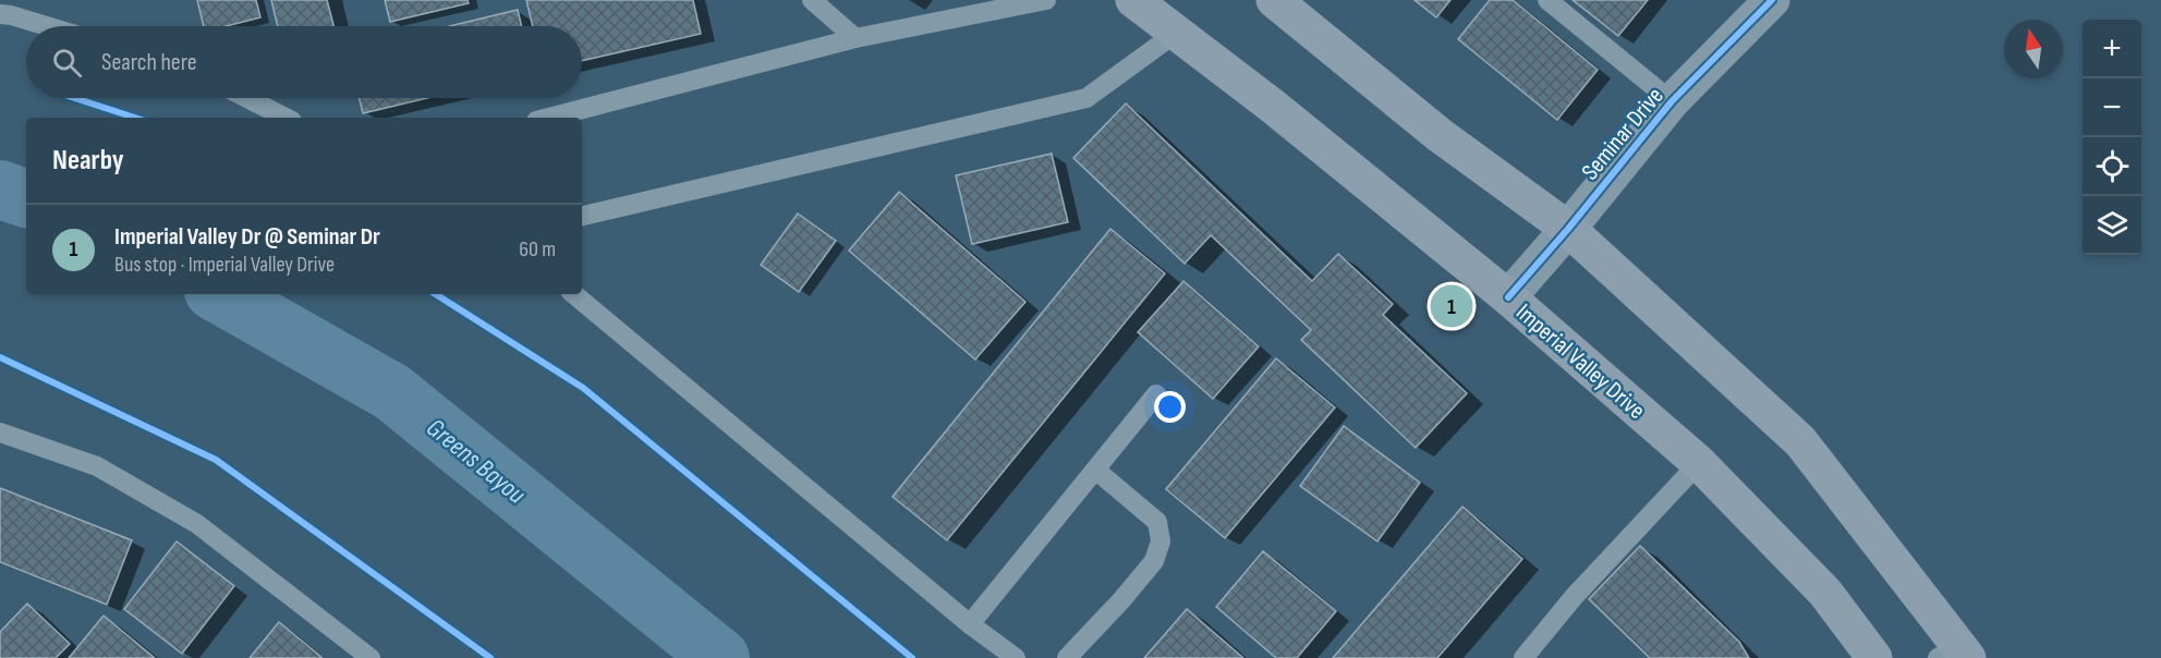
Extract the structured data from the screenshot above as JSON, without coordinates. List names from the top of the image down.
{
  "streets": {
    "main road": ["Imperial Valley Drive"],
    "street": ["Seminar Drive"]
  },
  "crossings": [
    ["Seminar Drive", "Imperial Valley Drive"]
  ],
  "water": ["Greens Bayou"],
  "north": "top",
  "page": {
    "map_buttons": ["+", "−"],
    "search": "Search here",
    "heading": "Nearby",
    "list": [
      {
        "mark": "1",
        "name": "Imperial Valley Dr @ Seminar Dr",
        "note": "Bus stop · Imperial Valley Drive",
        "value": "60 m"
      }
    ],
    "pins": "1"
  }
}
